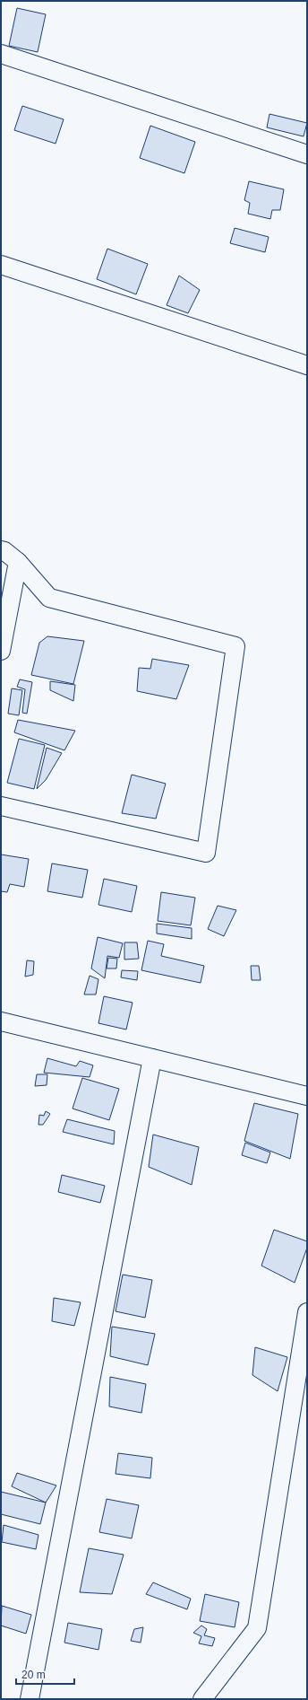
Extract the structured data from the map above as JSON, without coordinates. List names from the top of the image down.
{
  "scale_bar": "20 m"
}
